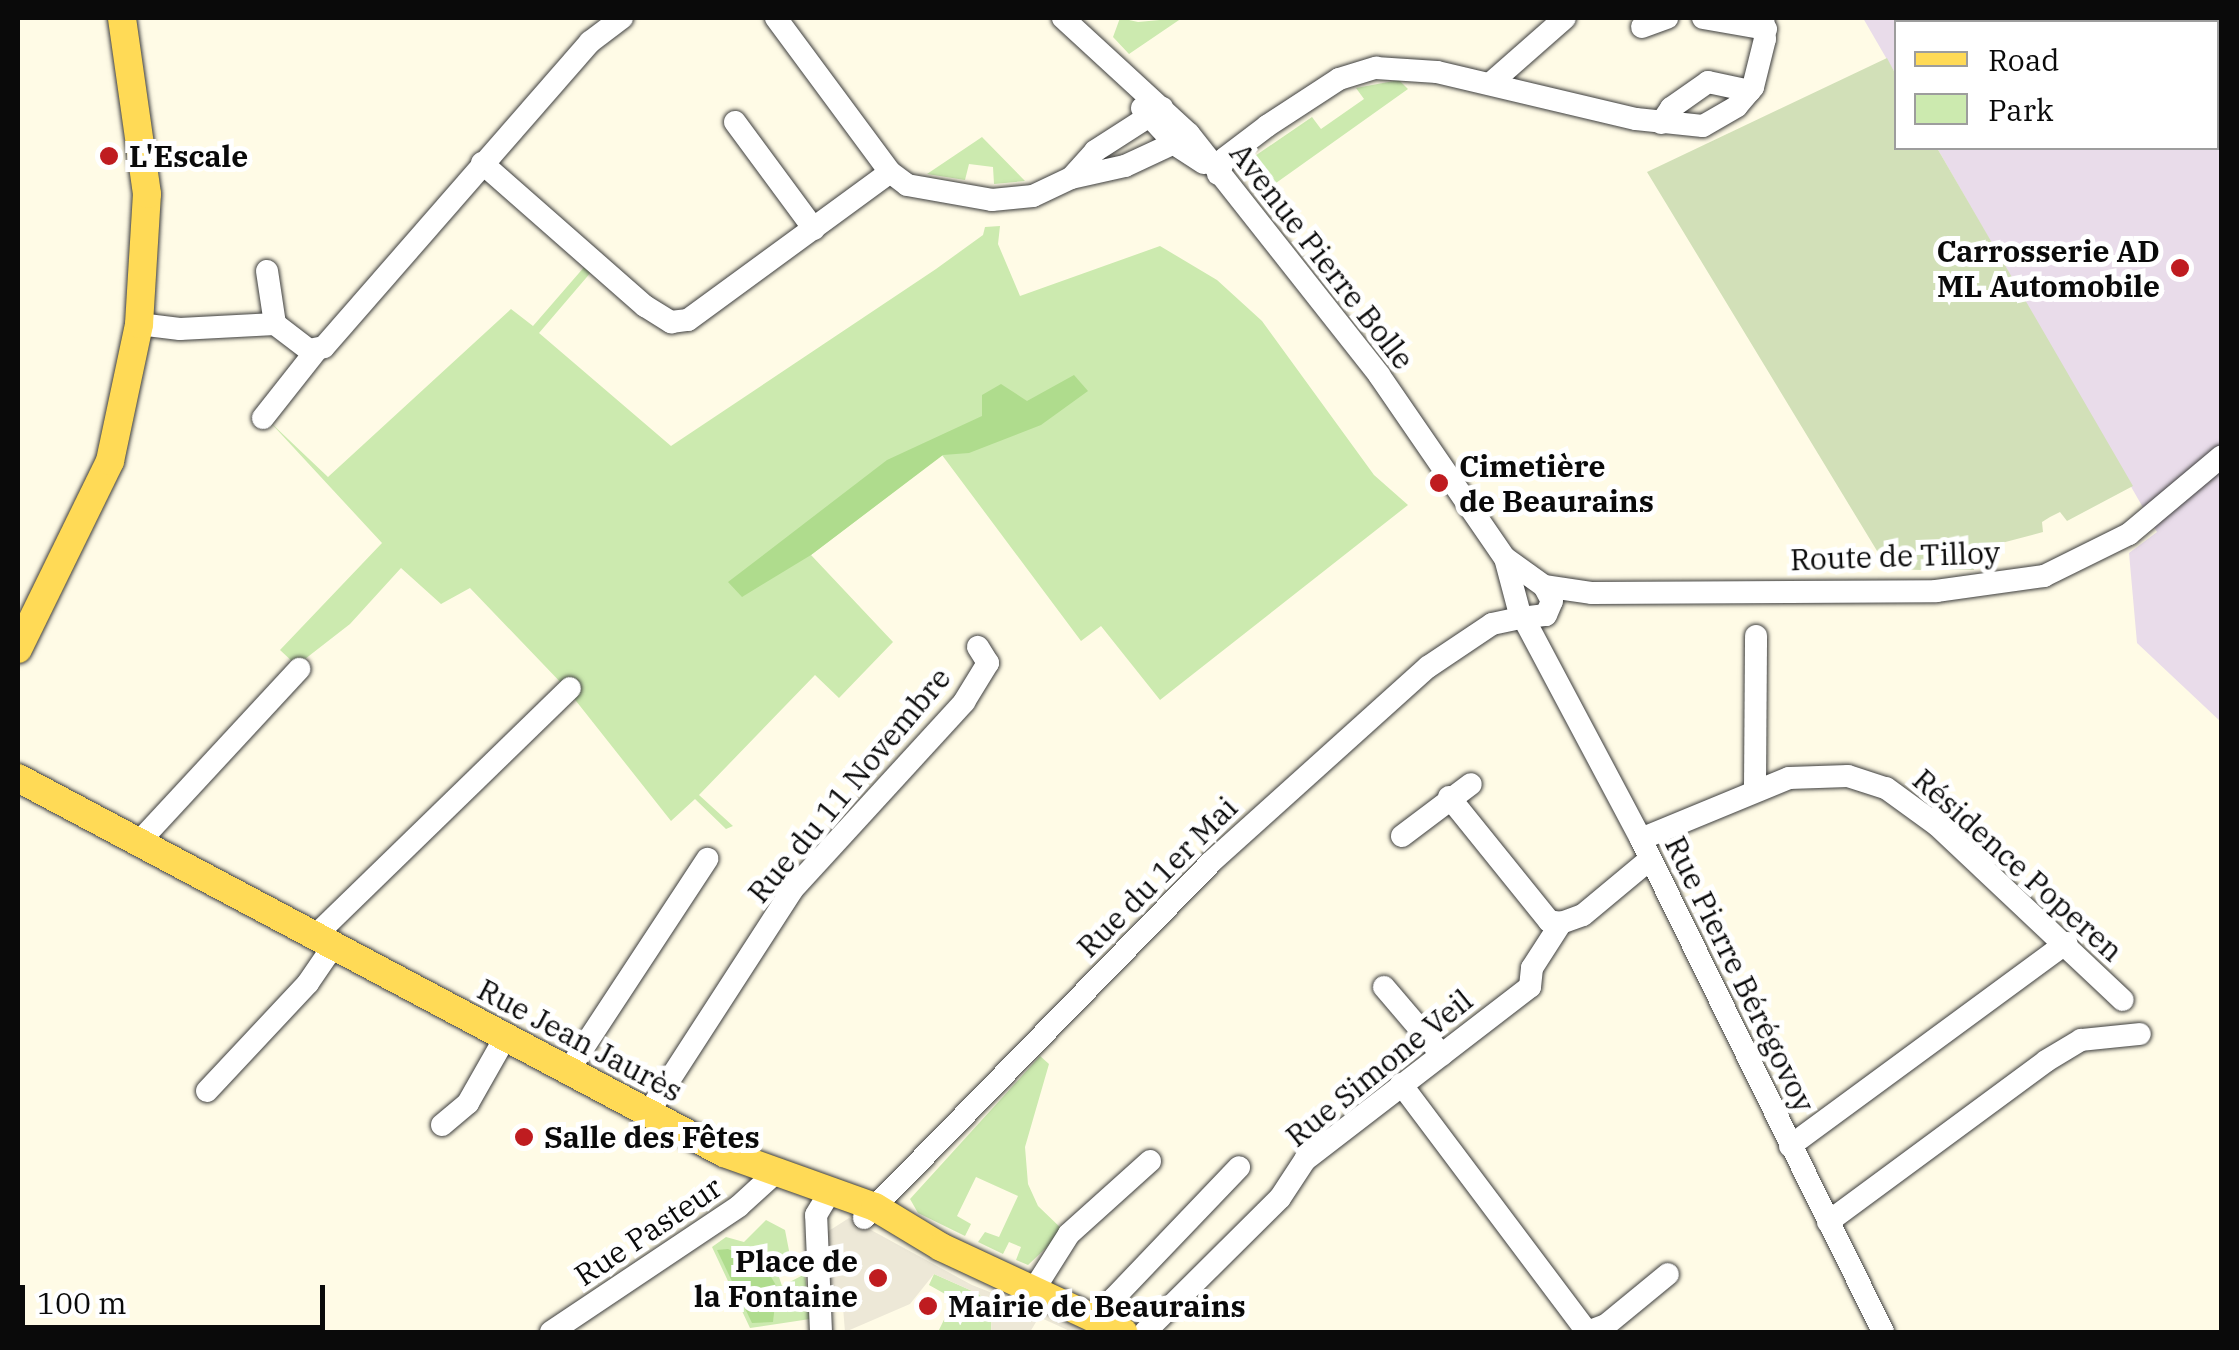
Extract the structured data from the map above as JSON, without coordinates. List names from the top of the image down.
{
  "streets": {
    "main road": ["Rue Jean Jaurès"],
    "street": [
      "Avenue Pierre Bolle",
      "Route de Tilloy",
      "Rue du 11 Novembre",
      "Résidence Poperen",
      "Rue du 1er Mai",
      "Rue Pierre Bérégovoy",
      "Rue Simone Veil",
      "Rue Pasteur"
    ]
  },
  "crossings": [
    ["Avenue Pierre Bolle", "Route de Tilloy"],
    ["Avenue Pierre Bolle", "Rue du 1er Mai"],
    ["Avenue Pierre Bolle", "Rue Pierre Bérégovoy"],
    ["Route de Tilloy", "Rue du 1er Mai"],
    ["Route de Tilloy", "Rue Pierre Bérégovoy"],
    ["Rue du 11 Novembre", "Rue Jean Jaurès"],
    ["Résidence Poperen", "Rue Pierre Bérégovoy"],
    ["Résidence Poperen", "Rue Simone Veil"],
    ["Rue du 1er Mai", "Rue Pierre Bérégovoy"],
    ["Rue du 1er Mai", "Rue Jean Jaurès"],
    ["Rue Pierre Bérégovoy", "Rue Simone Veil"],
    ["Rue Jean Jaurès", "Rue Pasteur"]
  ],
  "places": [
    "L'Escale",
    "Carrosserie AD ML Automobile",
    "Cimetière de Beaurains",
    "Salle des Fêtes",
    "Place de la Fontaine",
    "Mairie de Beaurains"
  ],
  "legend": ["Road", "Park"],
  "scale_bar": "100 m"
}
